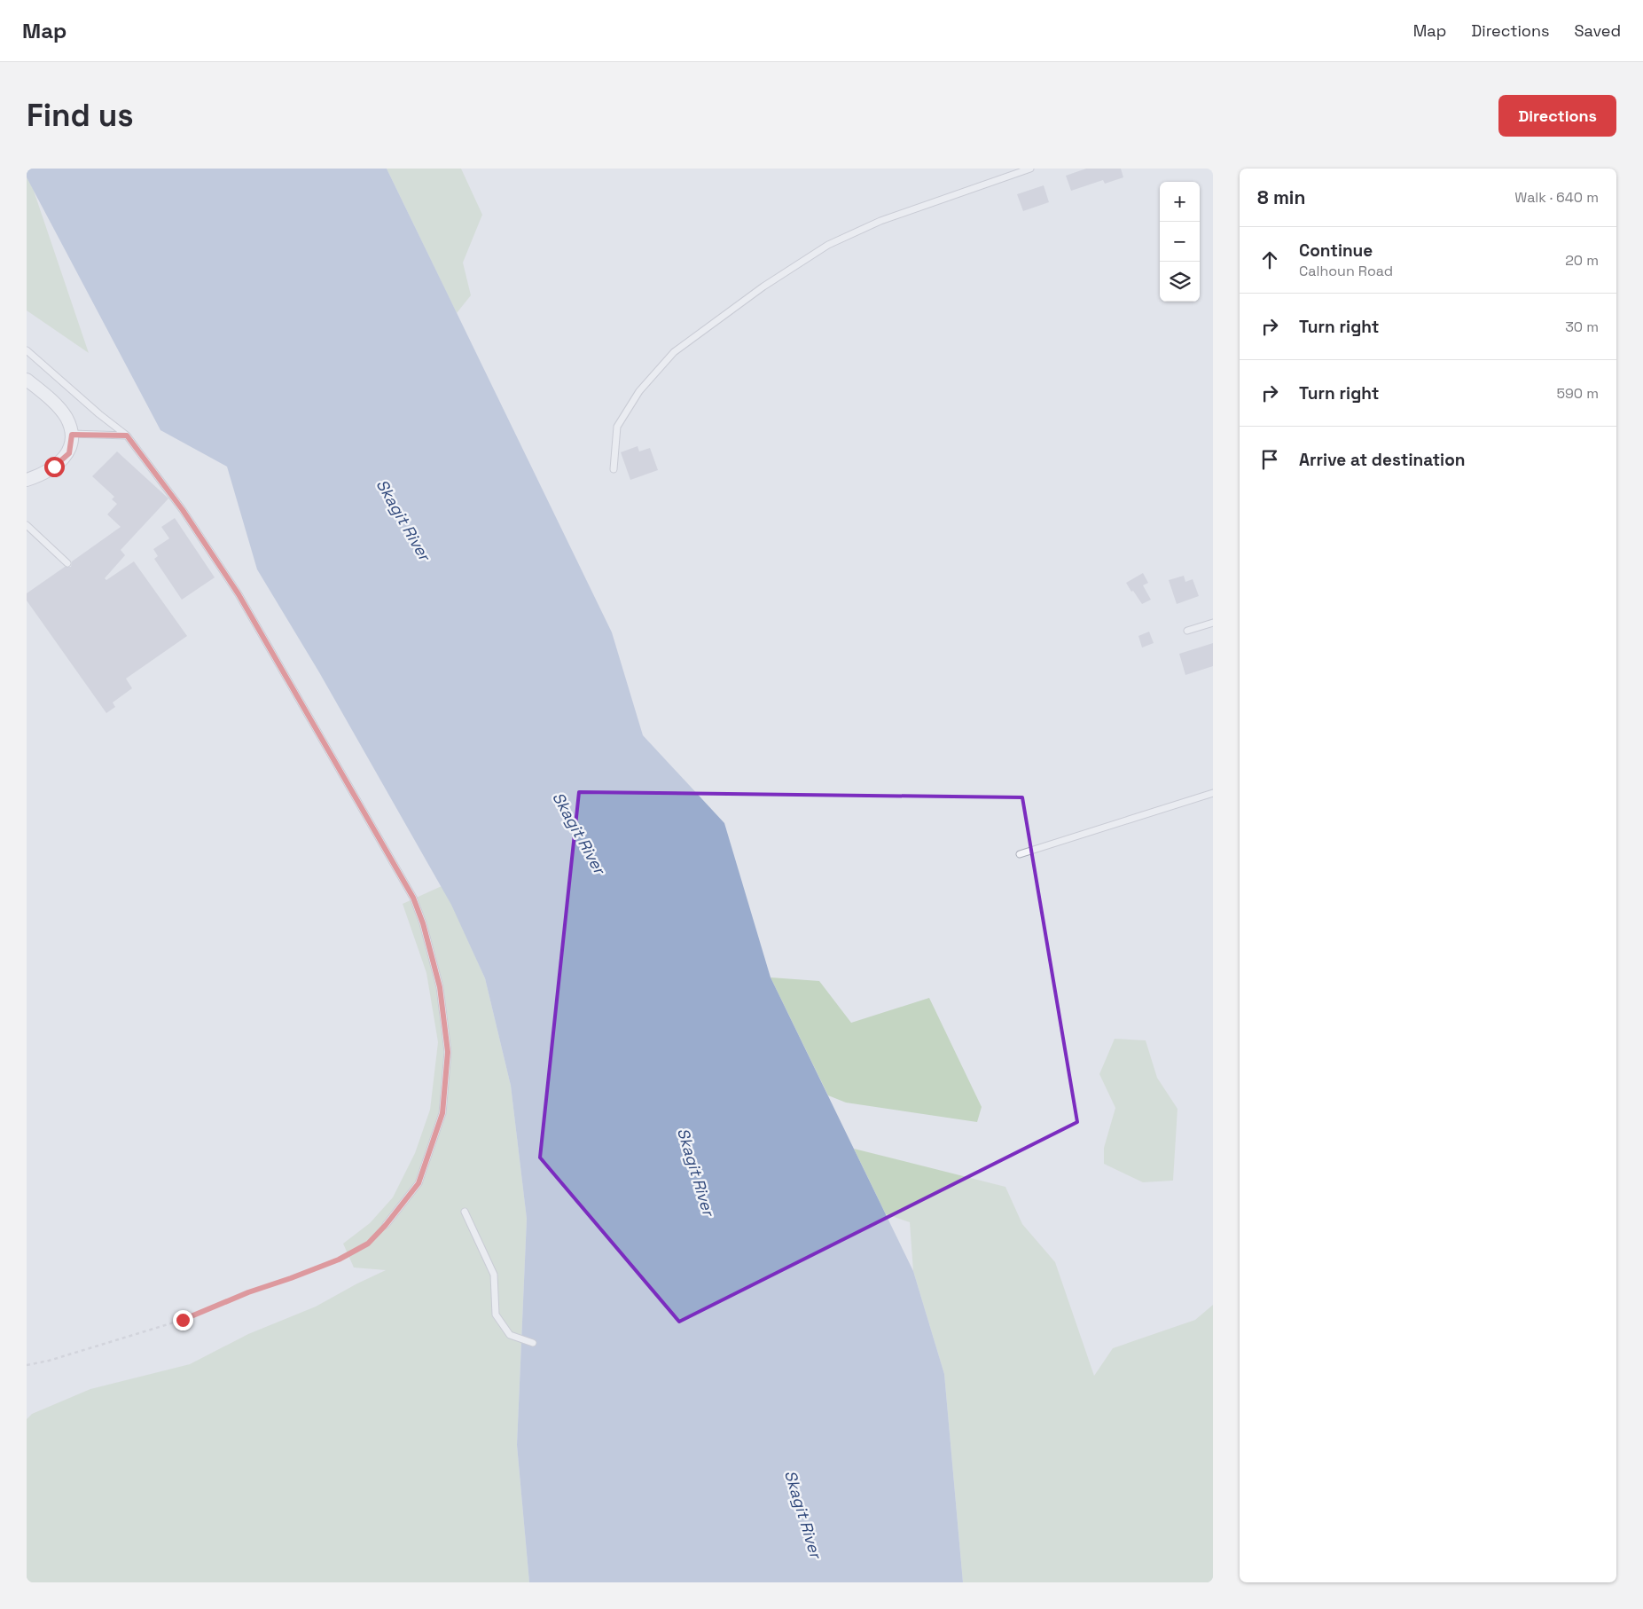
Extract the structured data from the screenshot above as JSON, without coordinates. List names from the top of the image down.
{
  "water": ["Skagit River"],
  "page": {
    "header": "Map",
    "nav": ["Map", "Directions", "Saved"],
    "buttons": "Directions",
    "title": "Find us",
    "heading": ["8 min", "Walk · 640 m"],
    "map_buttons": ["+", "−"],
    "list": [
      ["Continue", "Calhoun Road", "20 m"],
      ["Turn right", "30 m"],
      ["Turn right", "590 m"],
      "Arrive at destination"
    ]
  }
}
